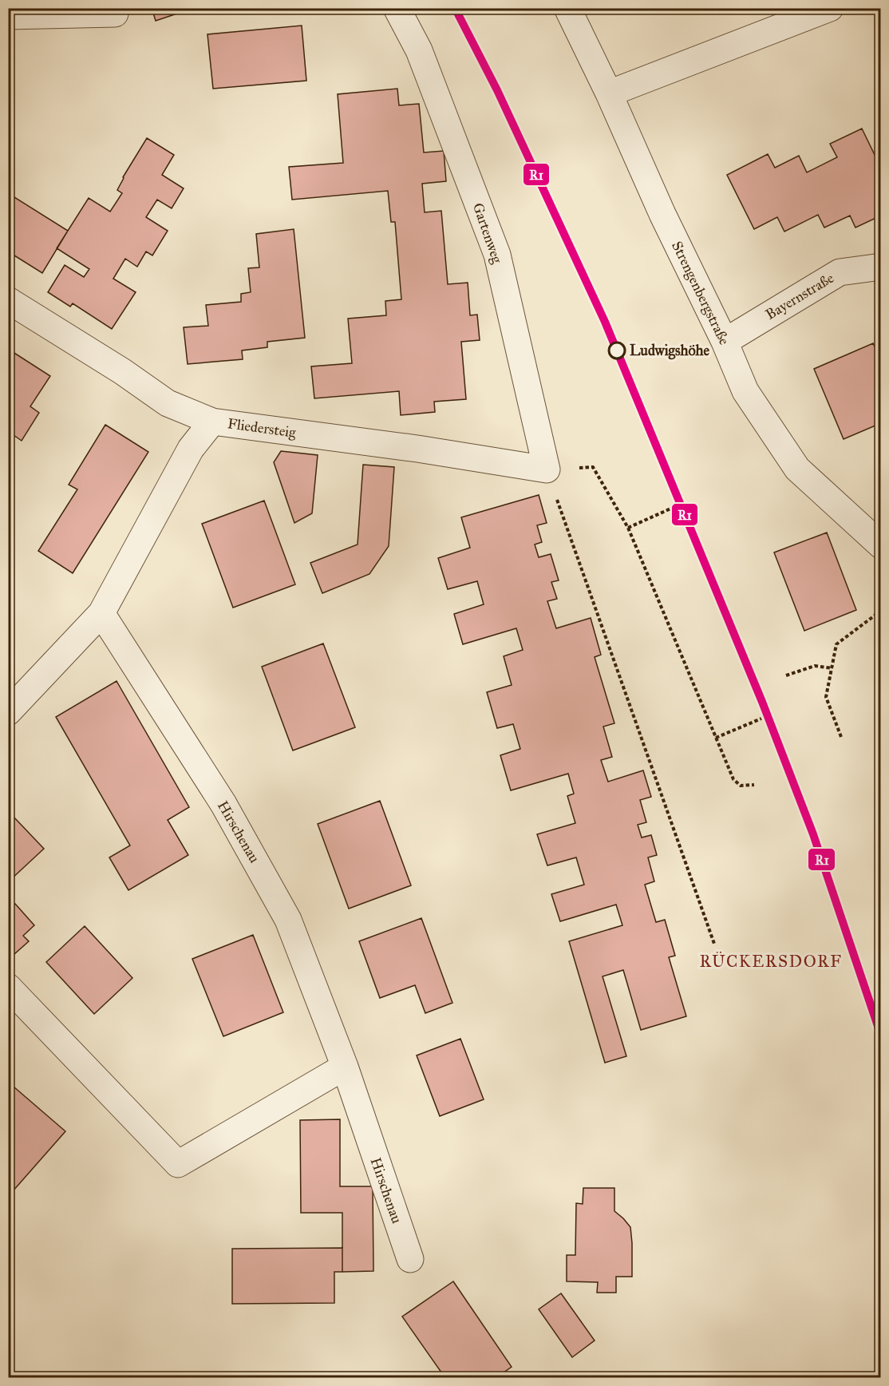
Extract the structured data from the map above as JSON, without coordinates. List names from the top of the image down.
{
  "streets": {
    "street": [
      "Gartenweg",
      "Strengenbergstraße",
      "Bayernstraße",
      "Fliedersteig",
      "Hirschenau"
    ]
  },
  "crossings": [
    ["Gartenweg", "Fliedersteig"],
    ["Strengenbergstraße", "Bayernstraße"]
  ],
  "districts": ["RÜCKERSDORF"],
  "places": ["Ludwigshöhe"],
  "lines": ["transit line R1"]
}
